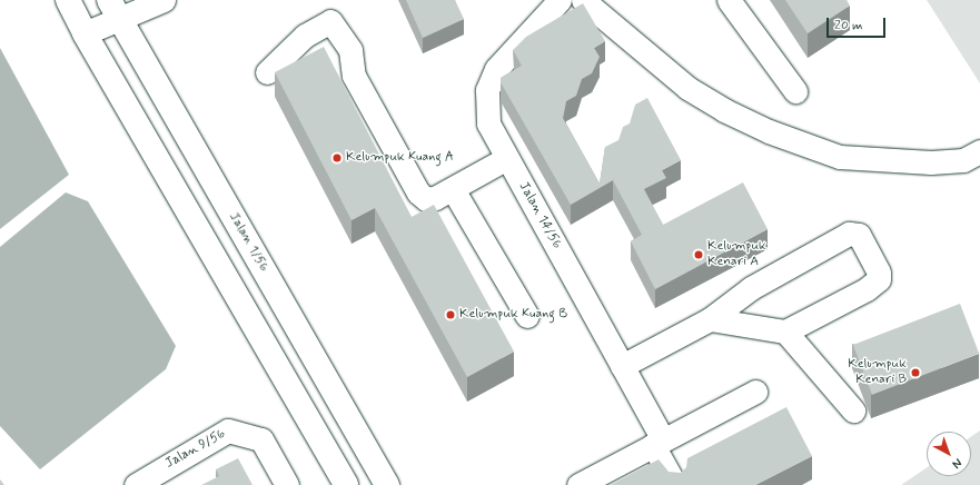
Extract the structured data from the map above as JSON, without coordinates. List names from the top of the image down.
{
  "streets": {
    "main road": ["Jalan 1/56"],
    "street": ["Jalan 14/56", "Jalan 9/56"]
  },
  "places": [
    "Kelumpuk Kuang A",
    "Kelumpuk Kenari A",
    "Kelumpuk Kuang B",
    "Kelumpuk Kenari B"
  ],
  "scale_bar": "20 m",
  "north": "bottom right"
}
